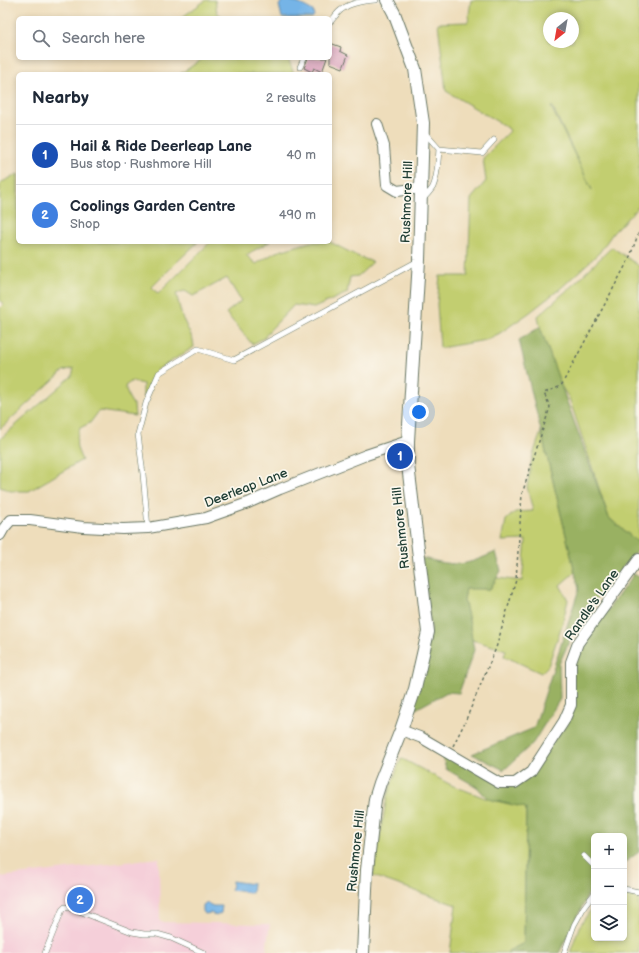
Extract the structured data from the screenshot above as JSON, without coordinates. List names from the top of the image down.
{
  "streets": {
    "street": ["Rushmore Hill", "Deerleap Lane", "Randle's Lane"]
  },
  "crossings": [
    ["Rushmore Hill", "Deerleap Lane"],
    ["Rushmore Hill", "Randle's Lane"]
  ],
  "north": "bottom left",
  "page": {
    "search": "Search here",
    "heading": ["Nearby", "2 results"],
    "list": [
      {
        "mark": "1",
        "name": "Hail & Ride Deerleap Lane",
        "note": "Bus stop · Rushmore Hill",
        "value": "40 m"
      },
      {
        "mark": "2",
        "name": "Coolings Garden Centre",
        "note": "Shop",
        "value": "490 m"
      }
    ],
    "pins": ["1", "2"],
    "map_buttons": ["+", "−"]
  }
}
